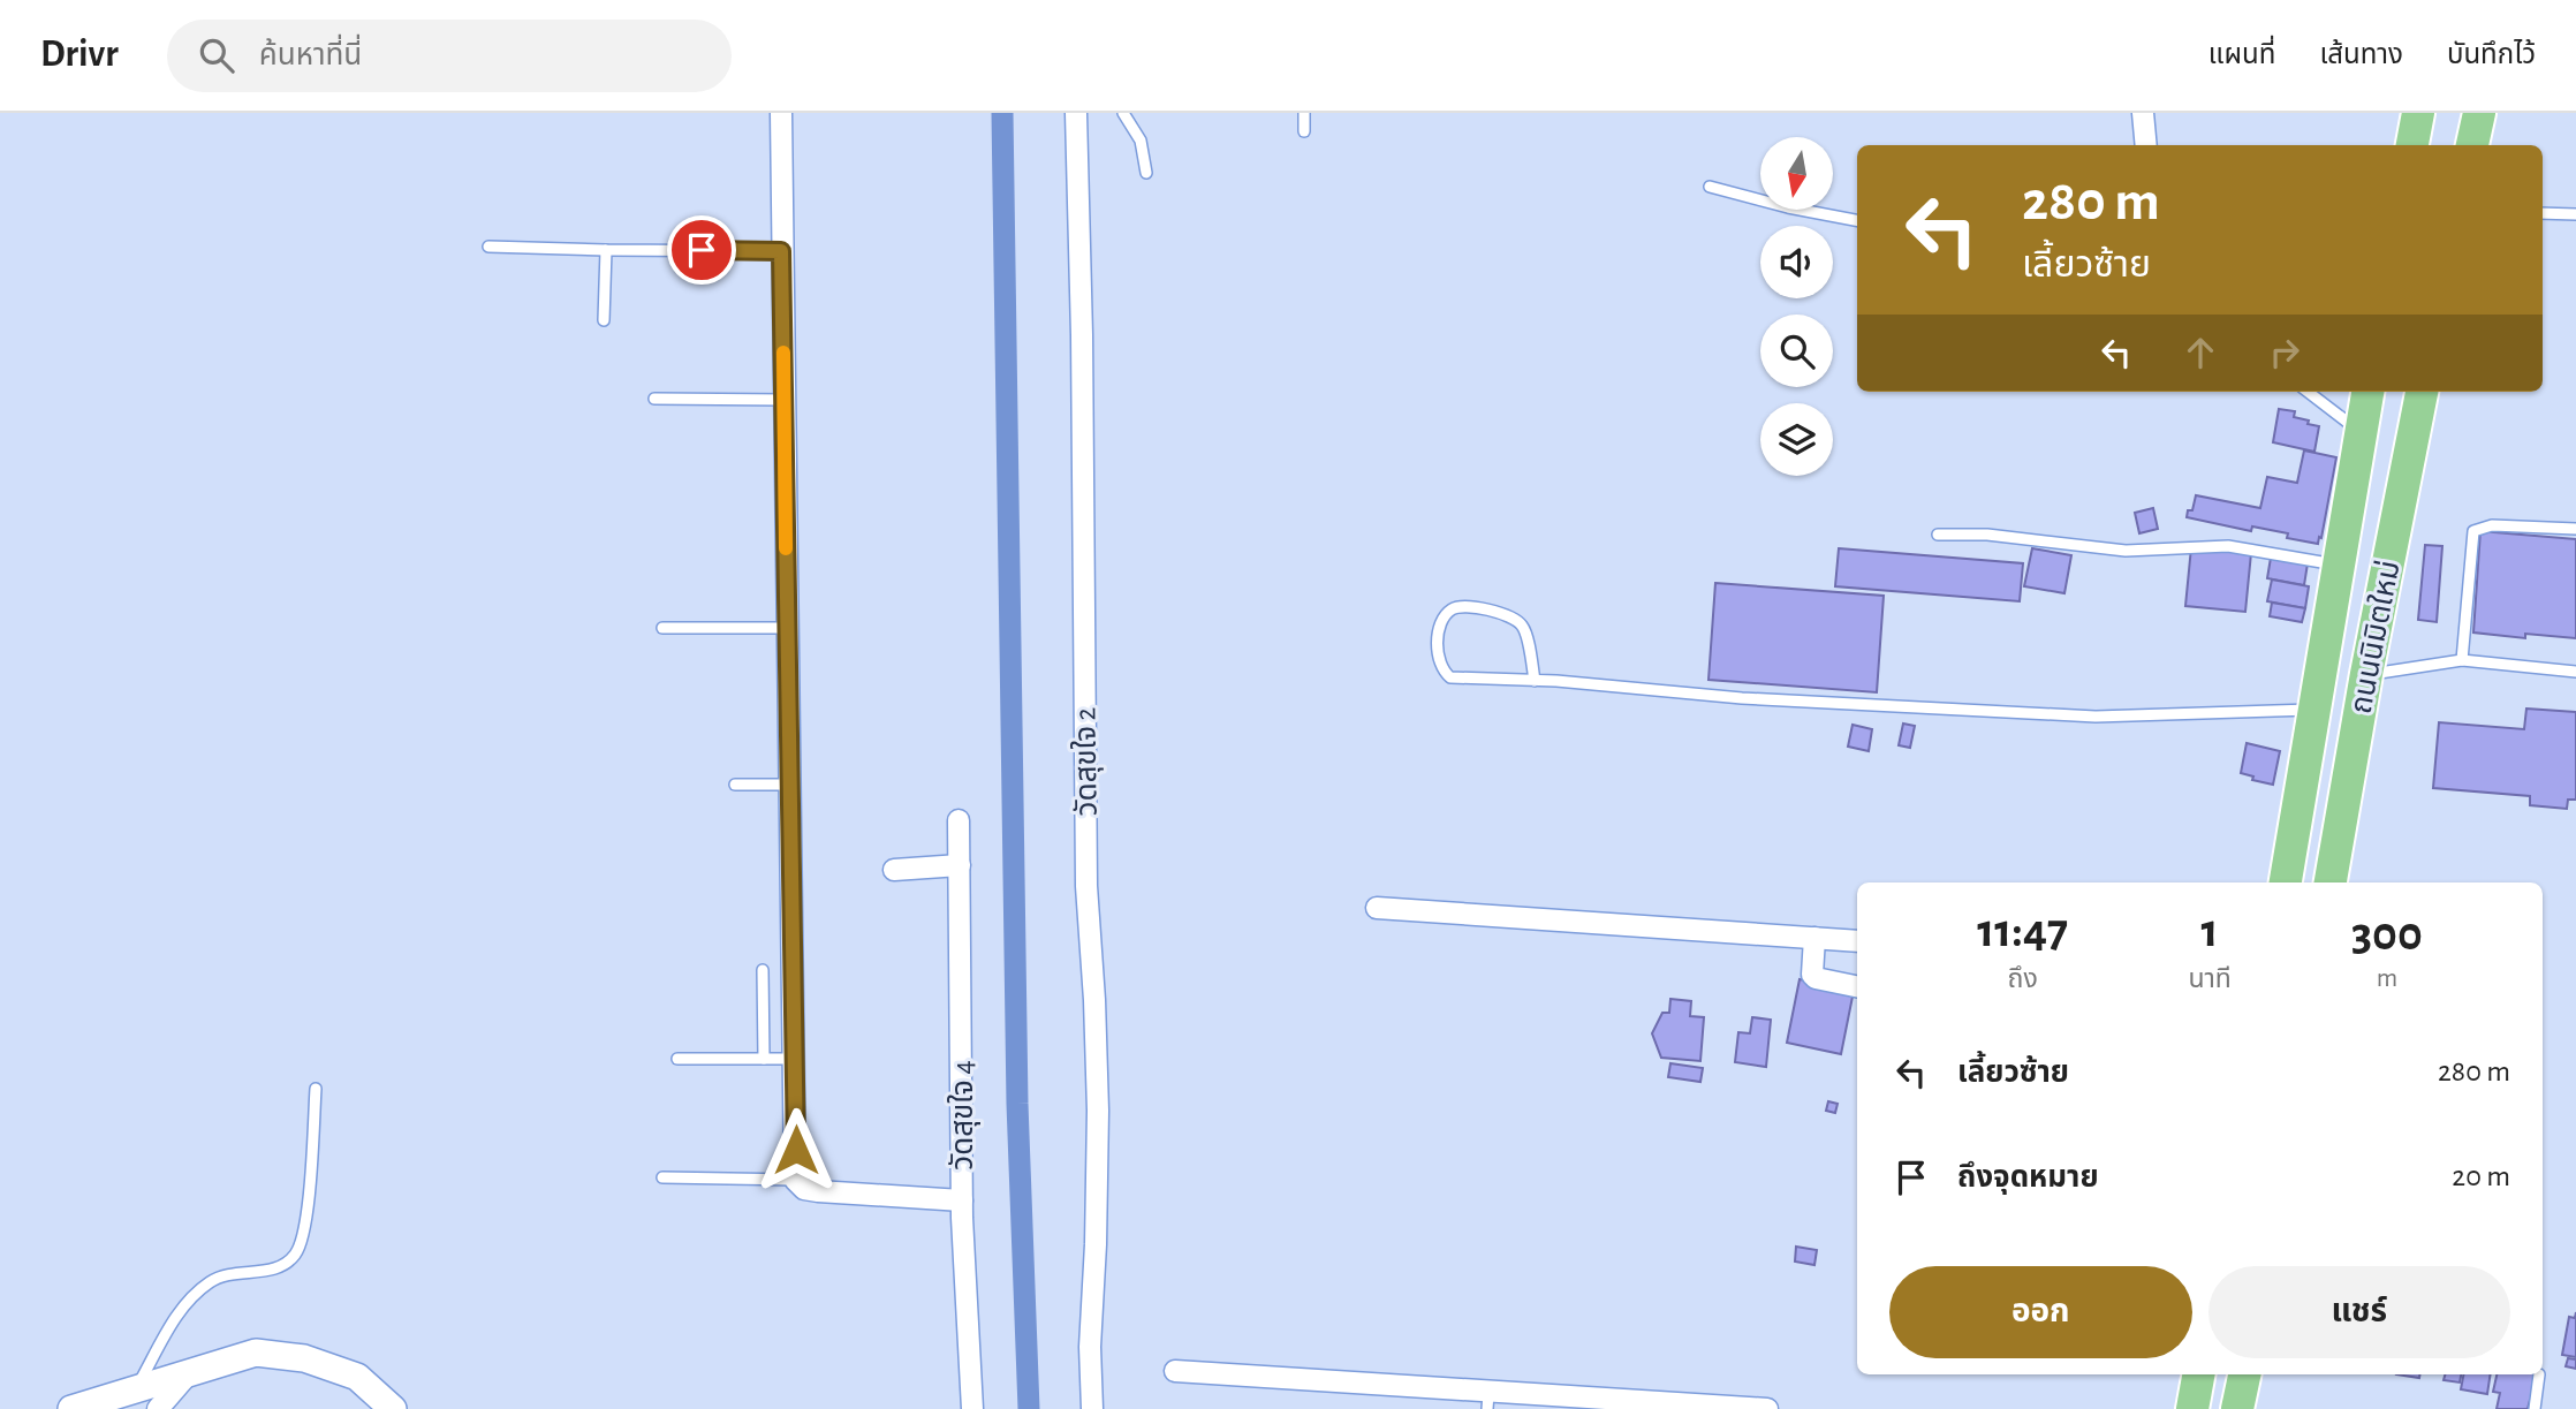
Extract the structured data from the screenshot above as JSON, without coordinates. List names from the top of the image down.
{
  "streets": {
    "main road": ["ถนนนิมิตใหม่"],
    "street": ["วัดสุขใจ 2", "วัดสุขใจ 4"]
  },
  "north": "bottom",
  "page": {
    "header": "Drivr",
    "search": "ค้นหาที่นี่",
    "nav": ["แผนที่", "เส้นทาง", "บันทึกไว้"],
    "turn": ["280 m", "เลี้ยวซ้าย"],
    "eta": [
      "11:47",
      "ถึง",
      "1",
      "นาที",
      "300",
      "m"
    ],
    "list": [
      {
        "name": "เลี้ยวซ้าย",
        "value": "280 m"
      },
      {
        "name": "ถึงจุดหมาย",
        "value": "20 m"
      }
    ],
    "buttons": ["ออก", "แชร์"]
  }
}
